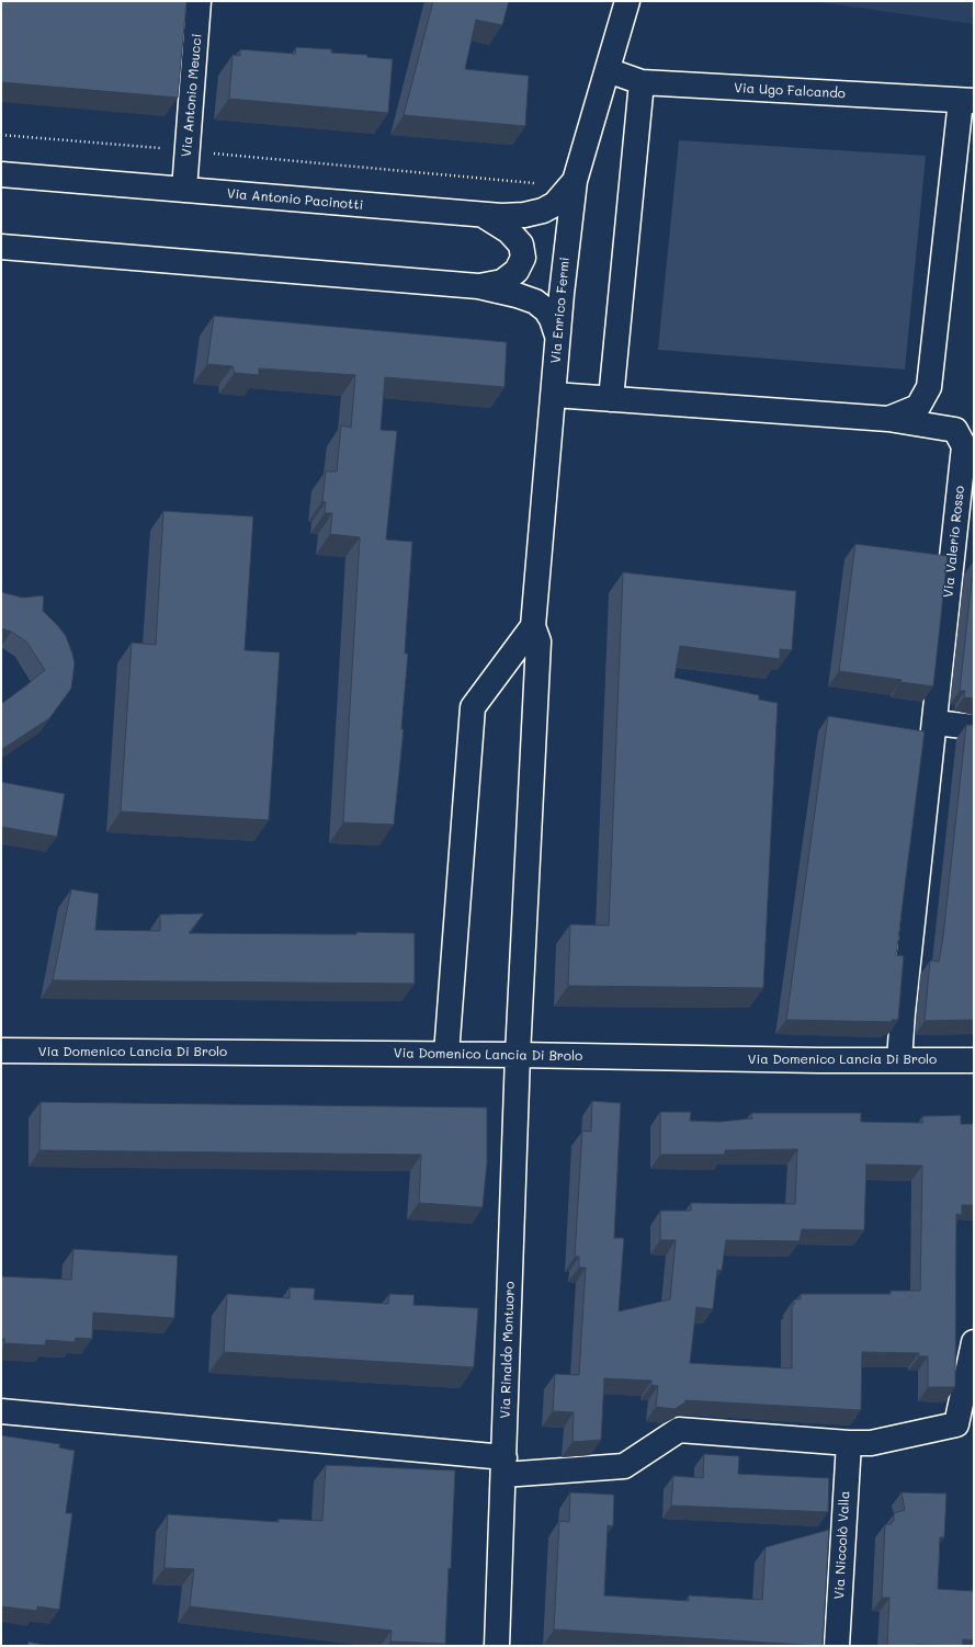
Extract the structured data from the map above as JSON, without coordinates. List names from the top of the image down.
{
  "streets": {
    "street": [
      "Via Ugo Falcando",
      "Via Antonio Meucci",
      "Via Antonio Pacinotti",
      "Via Enrico Fermi",
      "Via Valerio Rosso",
      "Via Domenico Lancia Di Brolo",
      "Via Rinaldo Montuoro",
      "Via Niccolò Valla"
    ]
  },
  "crossings": [
    ["Via Ugo Falcando", "Via Enrico Fermi"],
    ["Via Antonio Meucci", "Via Antonio Pacinotti"],
    ["Via Antonio Pacinotti", "Via Enrico Fermi"],
    ["Via Enrico Fermi", "Via Rinaldo Montuoro"],
    ["Via Domenico Lancia Di Brolo", "Via Rinaldo Montuoro"]
  ]
}
